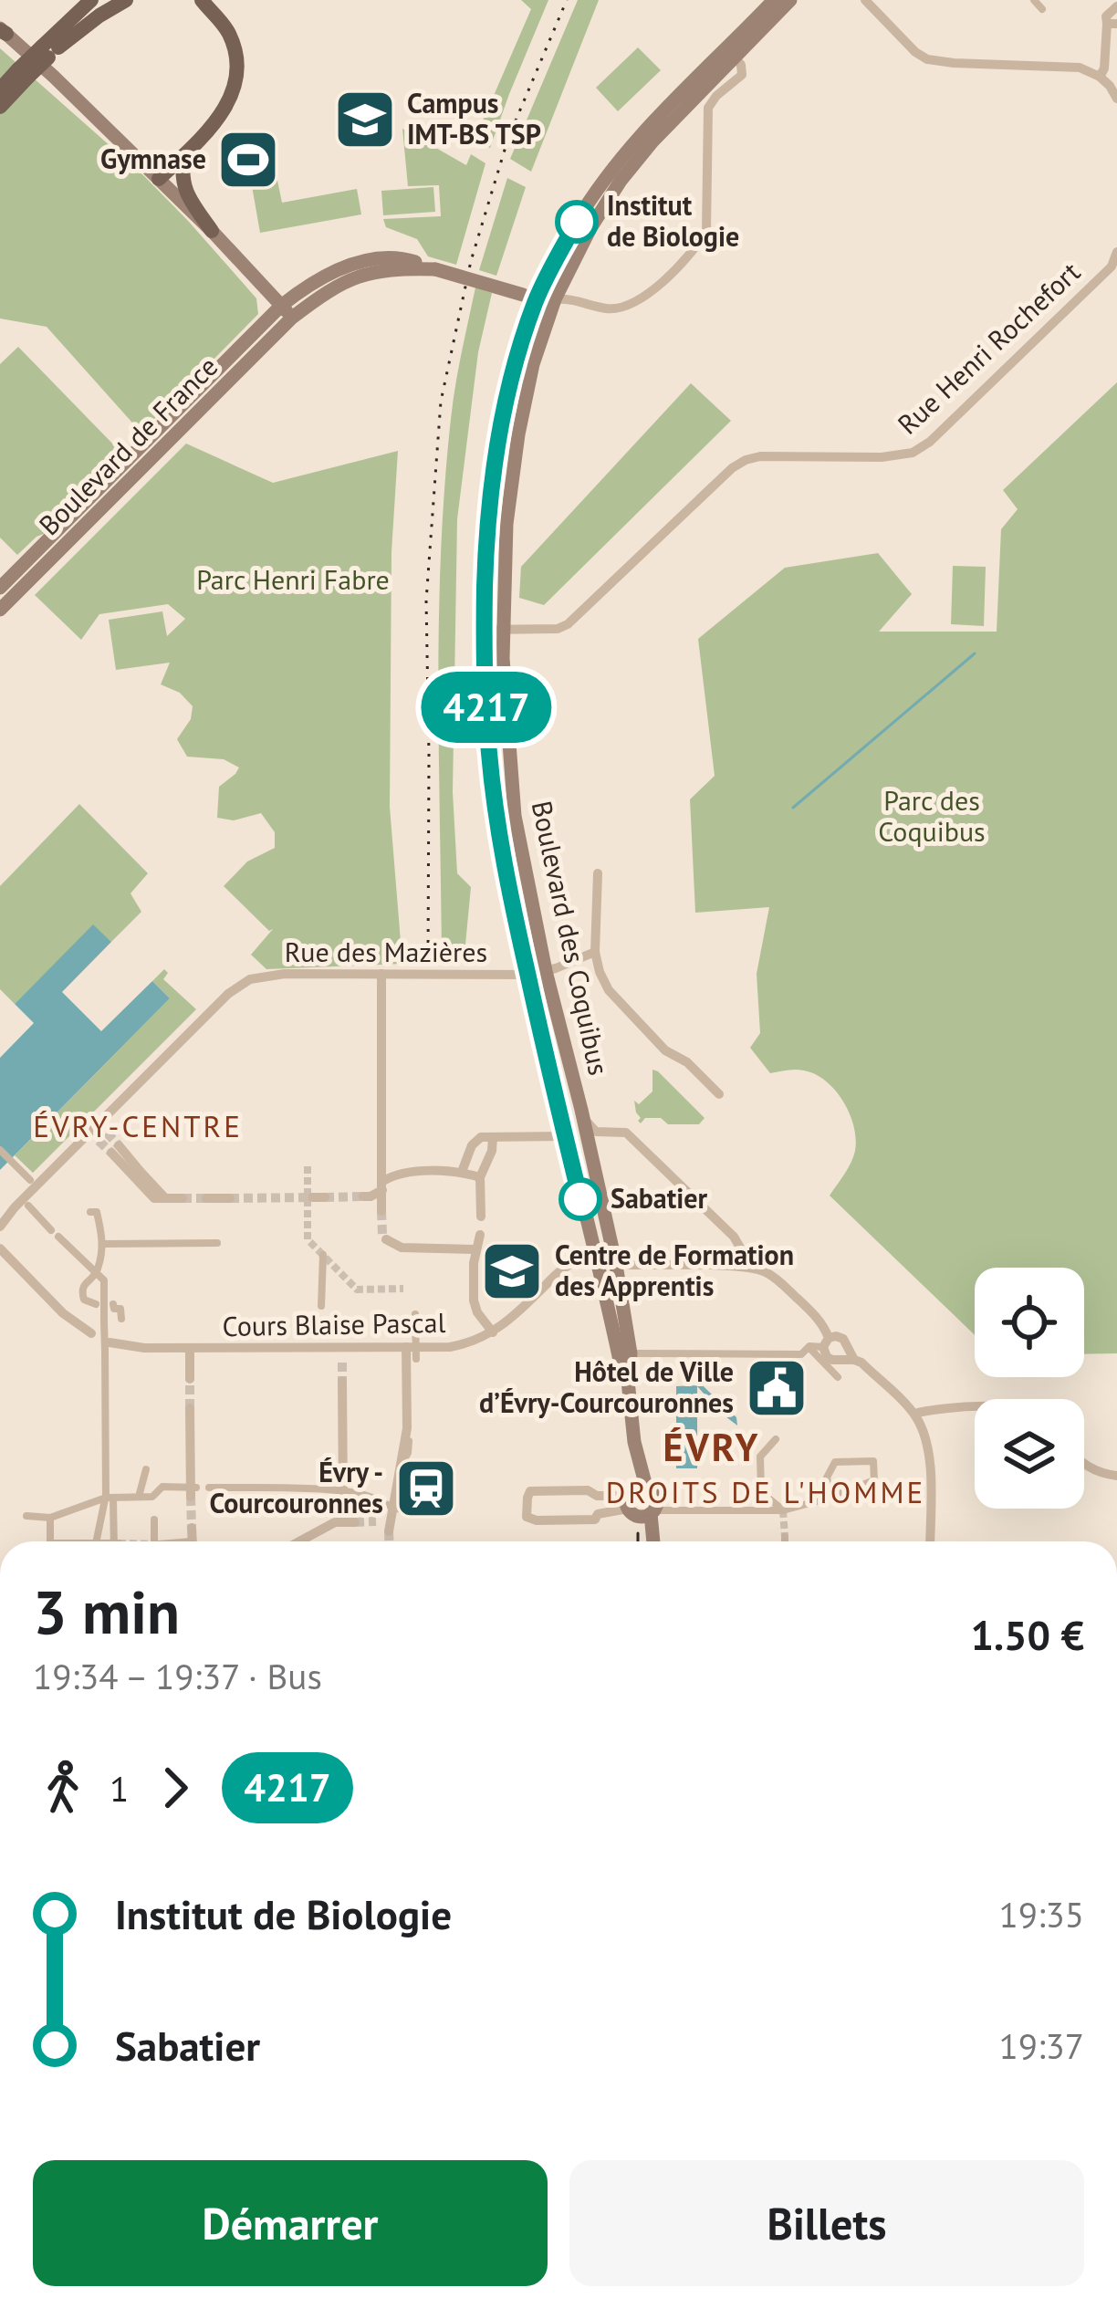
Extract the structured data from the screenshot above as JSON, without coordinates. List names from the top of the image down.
{
  "streets": {
    "main road": ["Boulevard de France", "Boulevard des Coquibus"],
    "street": ["Rue Henri Rochefort", "Rue des Mazières", "Cours Blaise Pascal"]
  },
  "crossings": [
    ["Rue Henri Rochefort", "Boulevard des Coquibus"],
    ["Boulevard de France", "Boulevard des Coquibus"],
    ["Boulevard des Coquibus", "Rue des Mazières"],
    ["Boulevard des Coquibus", "Cours Blaise Pascal"]
  ],
  "districts": ["ÉVRY-CENTRE", "ÉVRY", "DROITS DE L'HOMME"],
  "parks": ["Parc Henri Fabre", "Parc des Coquibus"],
  "places": {
    "school or university": ["Campus IMT-BS TSP", "Centre de Formation des Apprentis"],
    "sports": ["Gymnase"],
    "other": ["Institut de Biologie", "Sabatier"],
    "public building": ["Hôtel de Ville d’Évry-Courcouronnes"],
    "station": ["Évry - Courcouronnes"]
  },
  "lines": ["bus line 4217"],
  "page": {
    "on_map": "4217",
    "heading": ["3 min", "19:34 – 19:37 · Bus", "1.50 €"],
    "legs": ["1", "4217"],
    "list": [
      {
        "name": "Institut de Biologie",
        "value": "19:35"
      },
      {
        "name": "Sabatier",
        "value": "19:37"
      }
    ],
    "buttons": ["Démarrer", "Billets"]
  }
}
